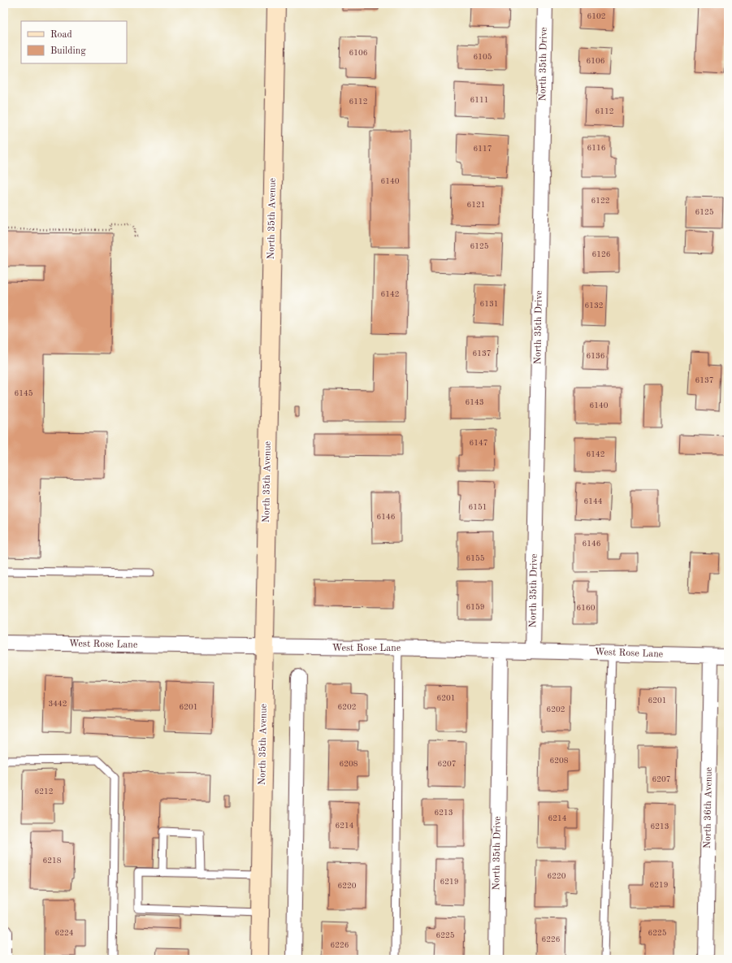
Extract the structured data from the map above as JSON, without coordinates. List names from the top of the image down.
{
  "streets": {
    "main road": ["North 35th Avenue"],
    "street": ["North 35th Drive", "West Rose Lane", "North 36th Avenue"]
  },
  "crossings": [
    ["North 35th Drive", "West Rose Lane"],
    ["North 35th Avenue", "West Rose Lane"],
    ["West Rose Lane", "North 36th Avenue"]
  ],
  "house_numbers": [
    "6102",
    "6106",
    "6105",
    "6106",
    "6111",
    "6112",
    "6112",
    "6116",
    "6117",
    "6140",
    "6122",
    "6121",
    "6125",
    "6125",
    "6126",
    "6142",
    "6131",
    "6132",
    "6137",
    "6136",
    "6137",
    "6145",
    "6143",
    "6140",
    "6147",
    "6142",
    "6144",
    "6151",
    "6146",
    "6146",
    "6155",
    "6159",
    "6160",
    "6201",
    "6201",
    "3442",
    "6201",
    "6202",
    "6202",
    "6208",
    "6208",
    "6207",
    "6207",
    "6212",
    "6213",
    "6214",
    "6214",
    "6213",
    "6218",
    "6220",
    "6219",
    "6219",
    "6220",
    "6224",
    "6225",
    "6225",
    "6226",
    "6226"
  ],
  "legend": ["Road", "Building"]
}
